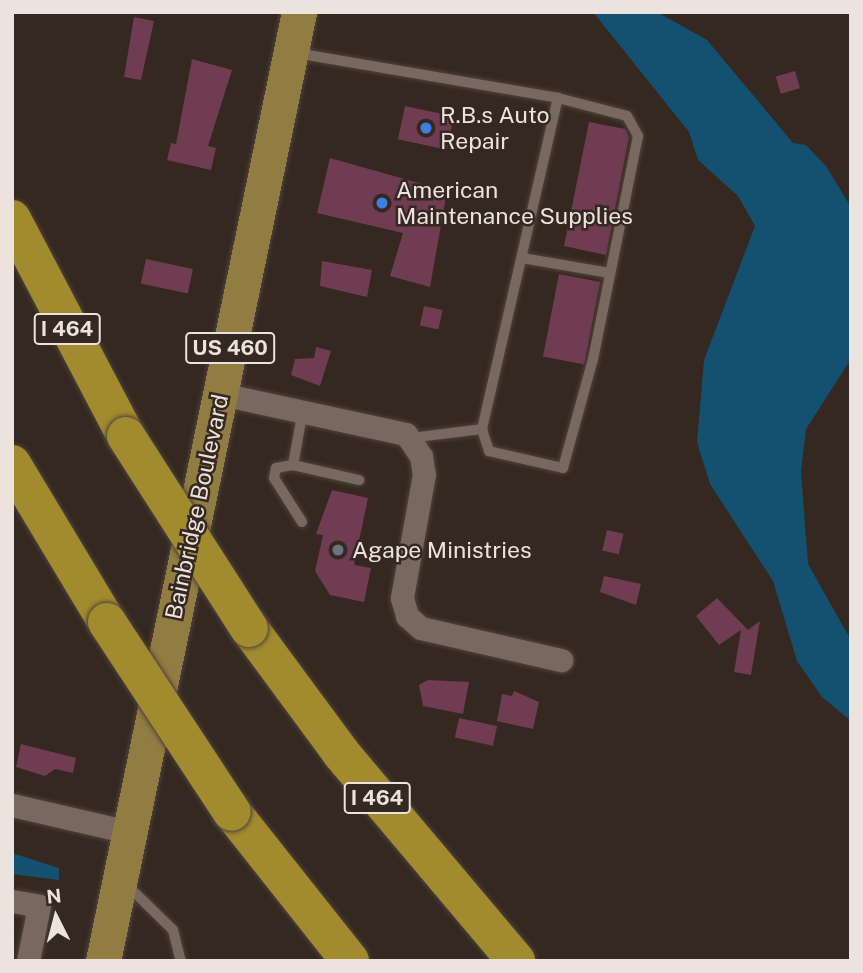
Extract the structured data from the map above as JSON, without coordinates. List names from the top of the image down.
{
  "streets": {
    "highway": ["I 464"],
    "main road": ["US 460", "Bainbridge Boulevard"]
  },
  "places": ["R.B.s Auto Repair", "American Maintenance Supplies", "Agape Ministries"],
  "north": "top"
}
